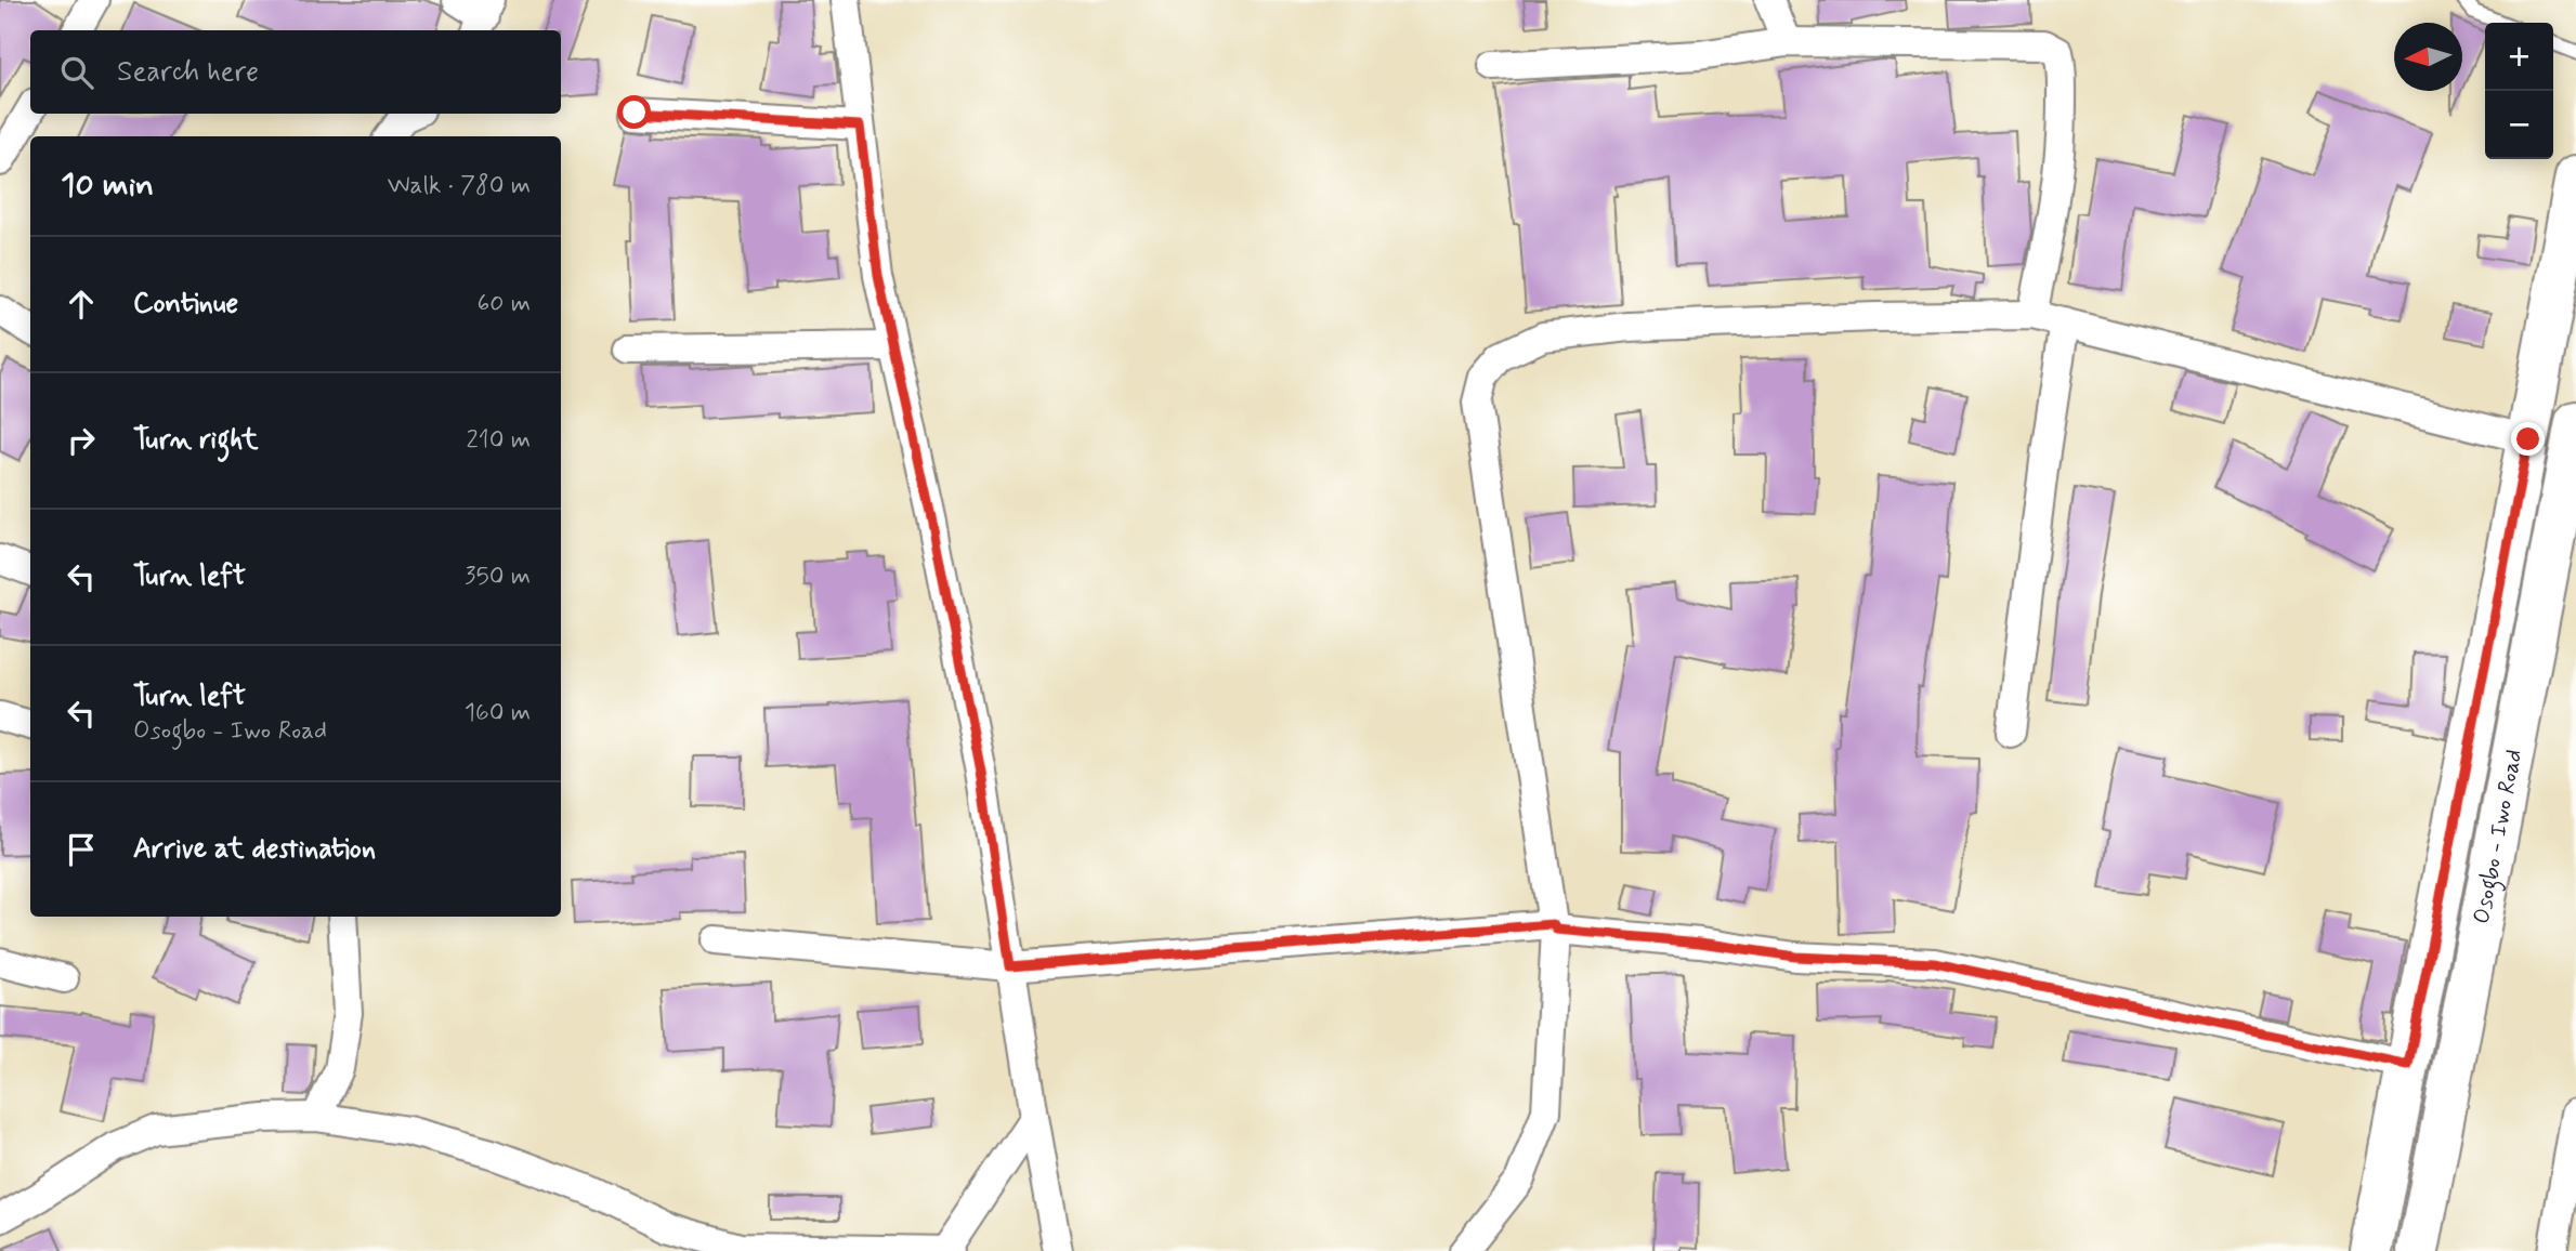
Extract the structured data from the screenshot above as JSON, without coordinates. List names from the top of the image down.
{
  "streets": {
    "main road": ["Osogbo - Iwo Road"]
  },
  "north": "left",
  "page": {
    "map_buttons": ["+", "−"],
    "search": "Search here",
    "heading": ["10 min", "Walk · 780 m"],
    "list": [
      ["Continue", "60 m"],
      ["Turn right", "210 m"],
      ["Turn left", "350 m"],
      ["Turn left", "Osogbo - Iwo Road", "160 m"],
      "Arrive at destination"
    ]
  }
}
